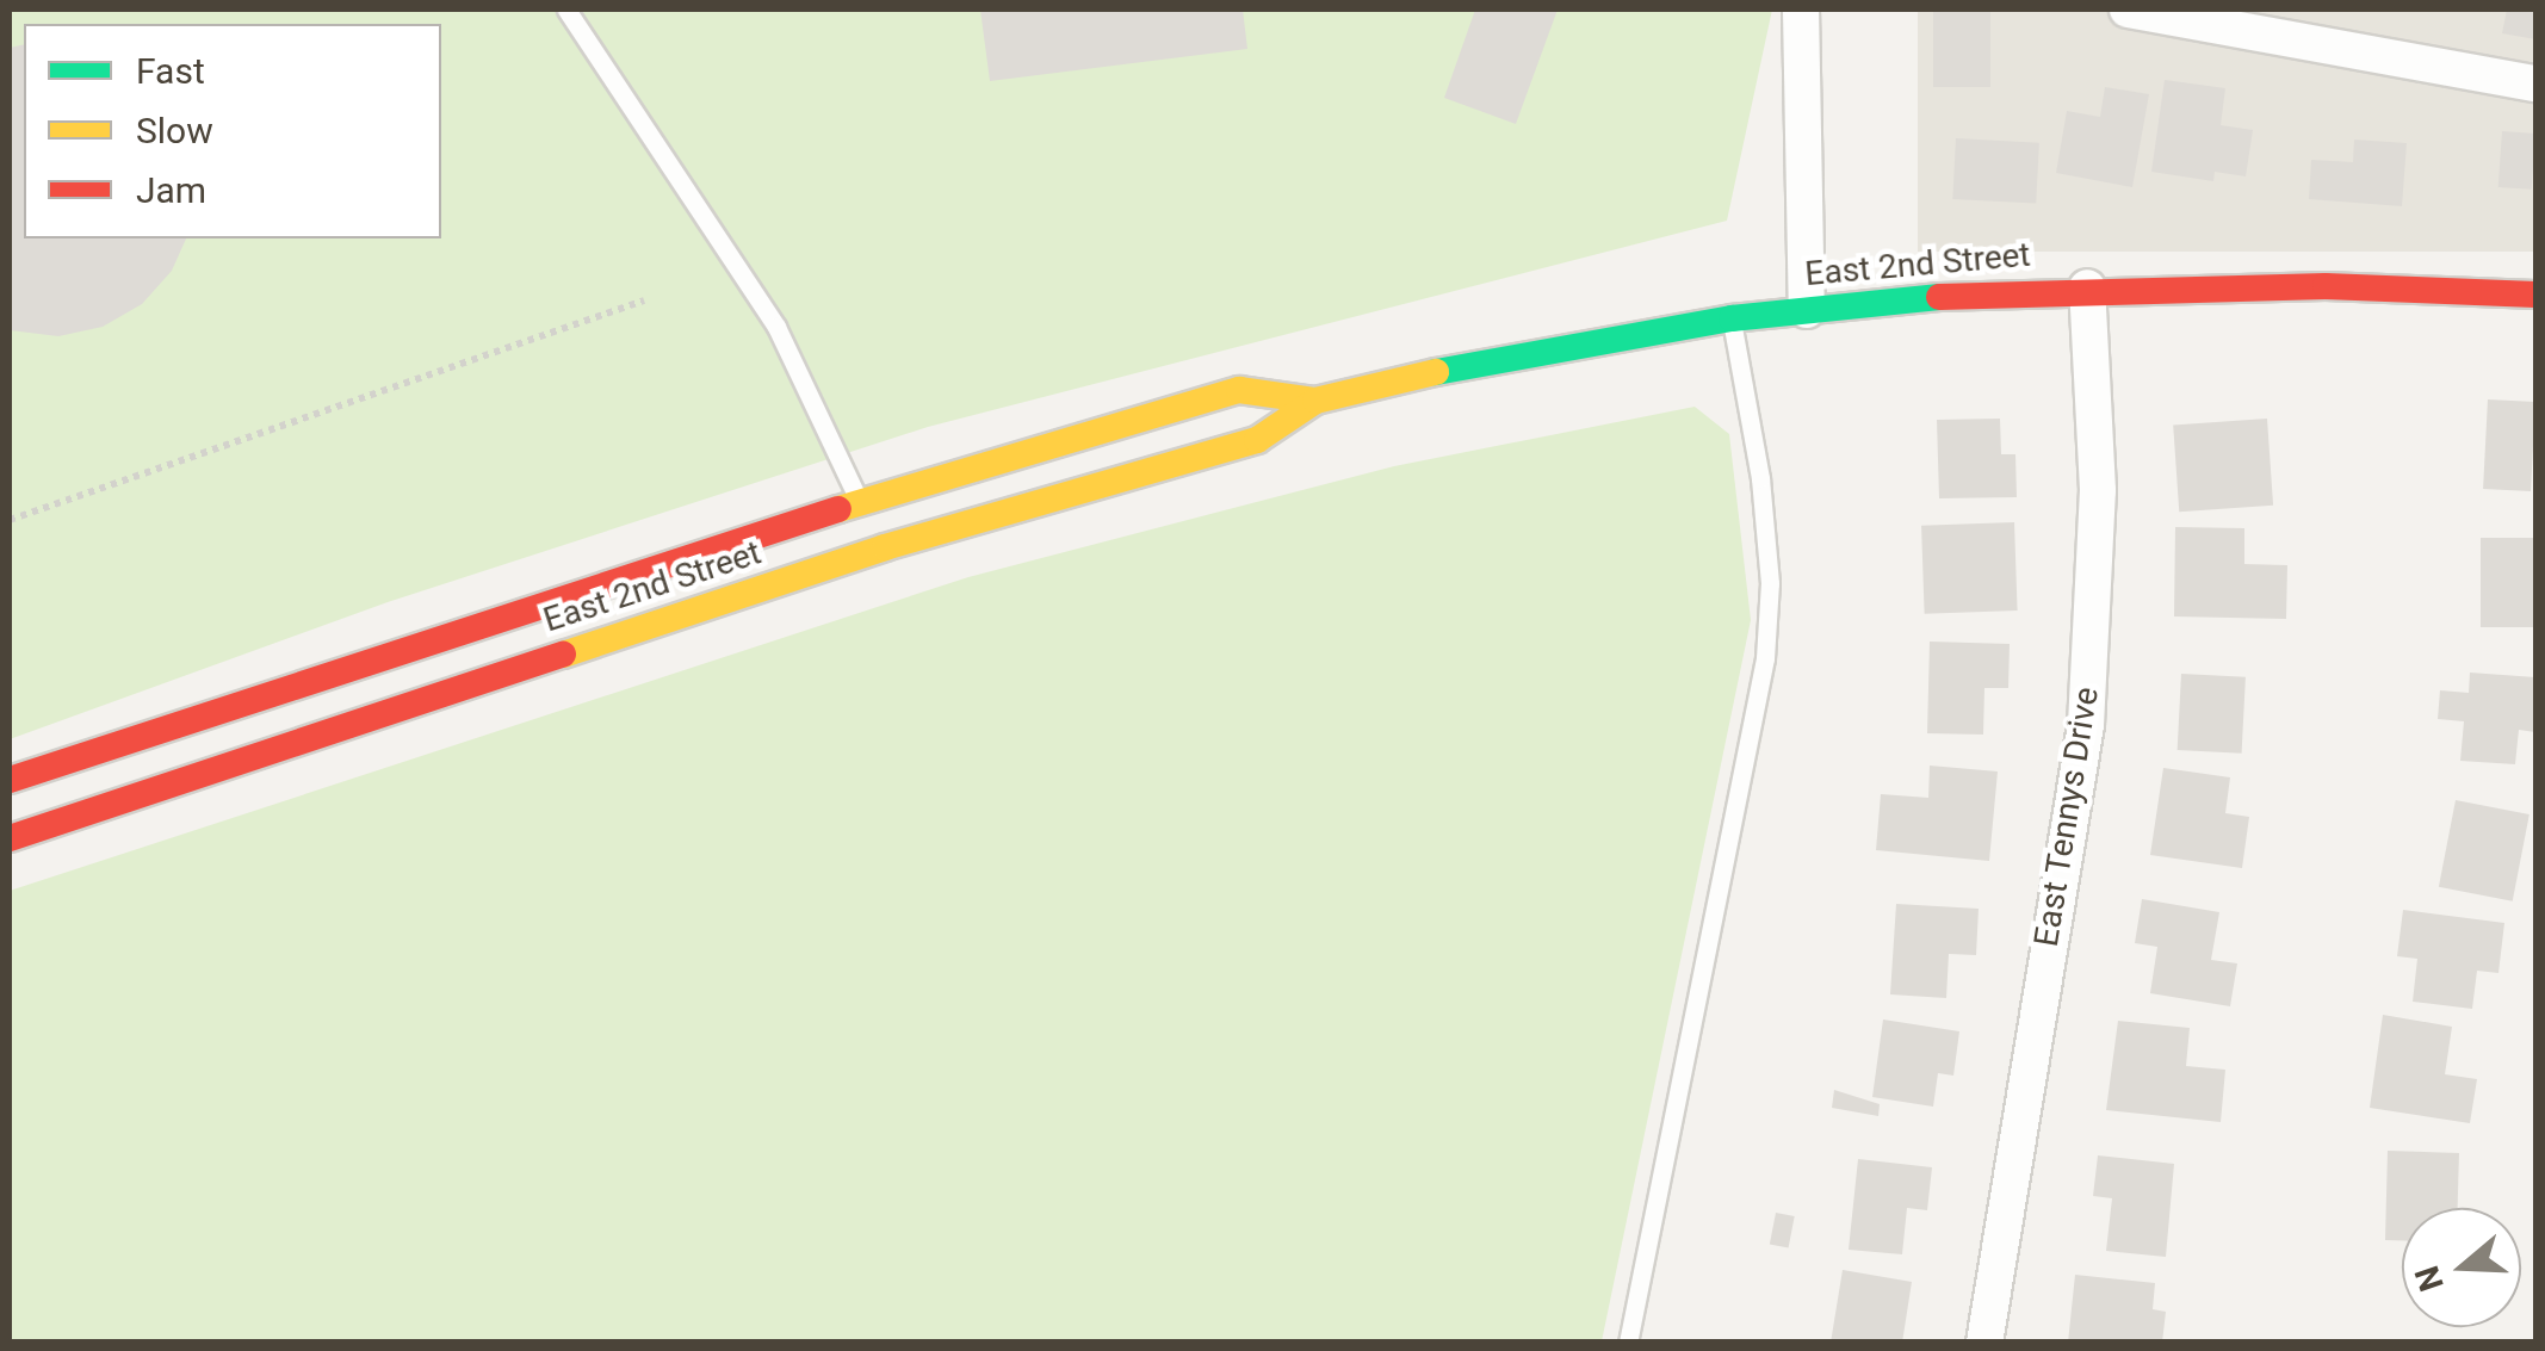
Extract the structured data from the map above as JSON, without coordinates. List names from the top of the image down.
{
  "streets": {
    "main road": ["East 2nd Street"],
    "street": ["East Tennys Drive"]
  },
  "crossings": [
    ["East 2nd Street", "East Tennys Drive"]
  ],
  "legend": ["Fast", "Slow", "Jam"],
  "north": "left"
}
